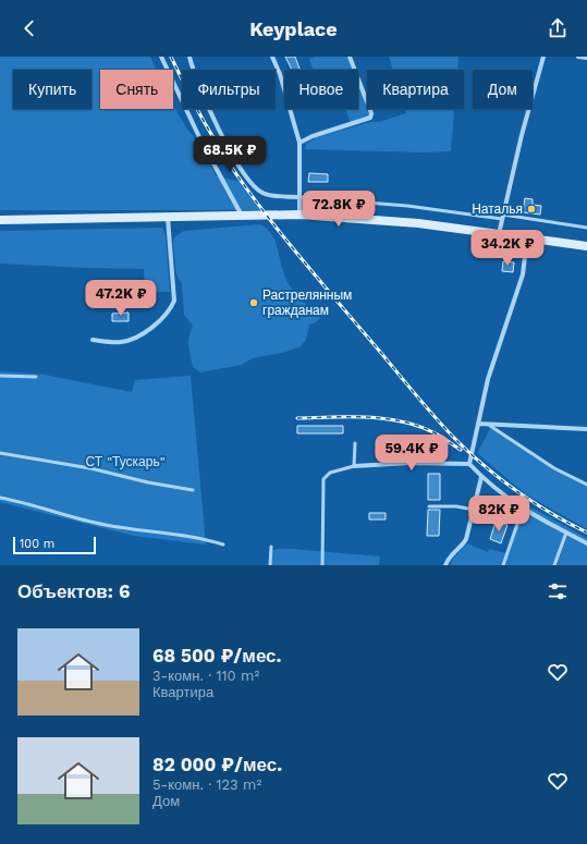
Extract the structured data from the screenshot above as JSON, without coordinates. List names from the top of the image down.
{
  "parks": ["СТ \"Тускарь\""],
  "places": ["Наталья", "Растрелянным гражданам"],
  "scale_bar": "100 m",
  "page": {
    "header": "Keyplace",
    "chip": [
      "Купить",
      "Снять",
      "Фильтры",
      "Новое",
      "Квартира",
      "Дом"
    ],
    "price": [
      "68.5K ₽",
      "72.8K ₽",
      "34.2K ₽",
      "47.2K ₽",
      "59.4K ₽",
      "82K ₽"
    ],
    "scale": "100 m",
    "heading": "Объектов: 6",
    "list": [
      {
        "name": "68 500 ₽/мес.",
        "note": "3-комн. · 110 m² · Квартира"
      },
      {
        "name": "82 000 ₽/мес.",
        "note": "5-комн. · 123 m² · Дом"
      }
    ]
  }
}
